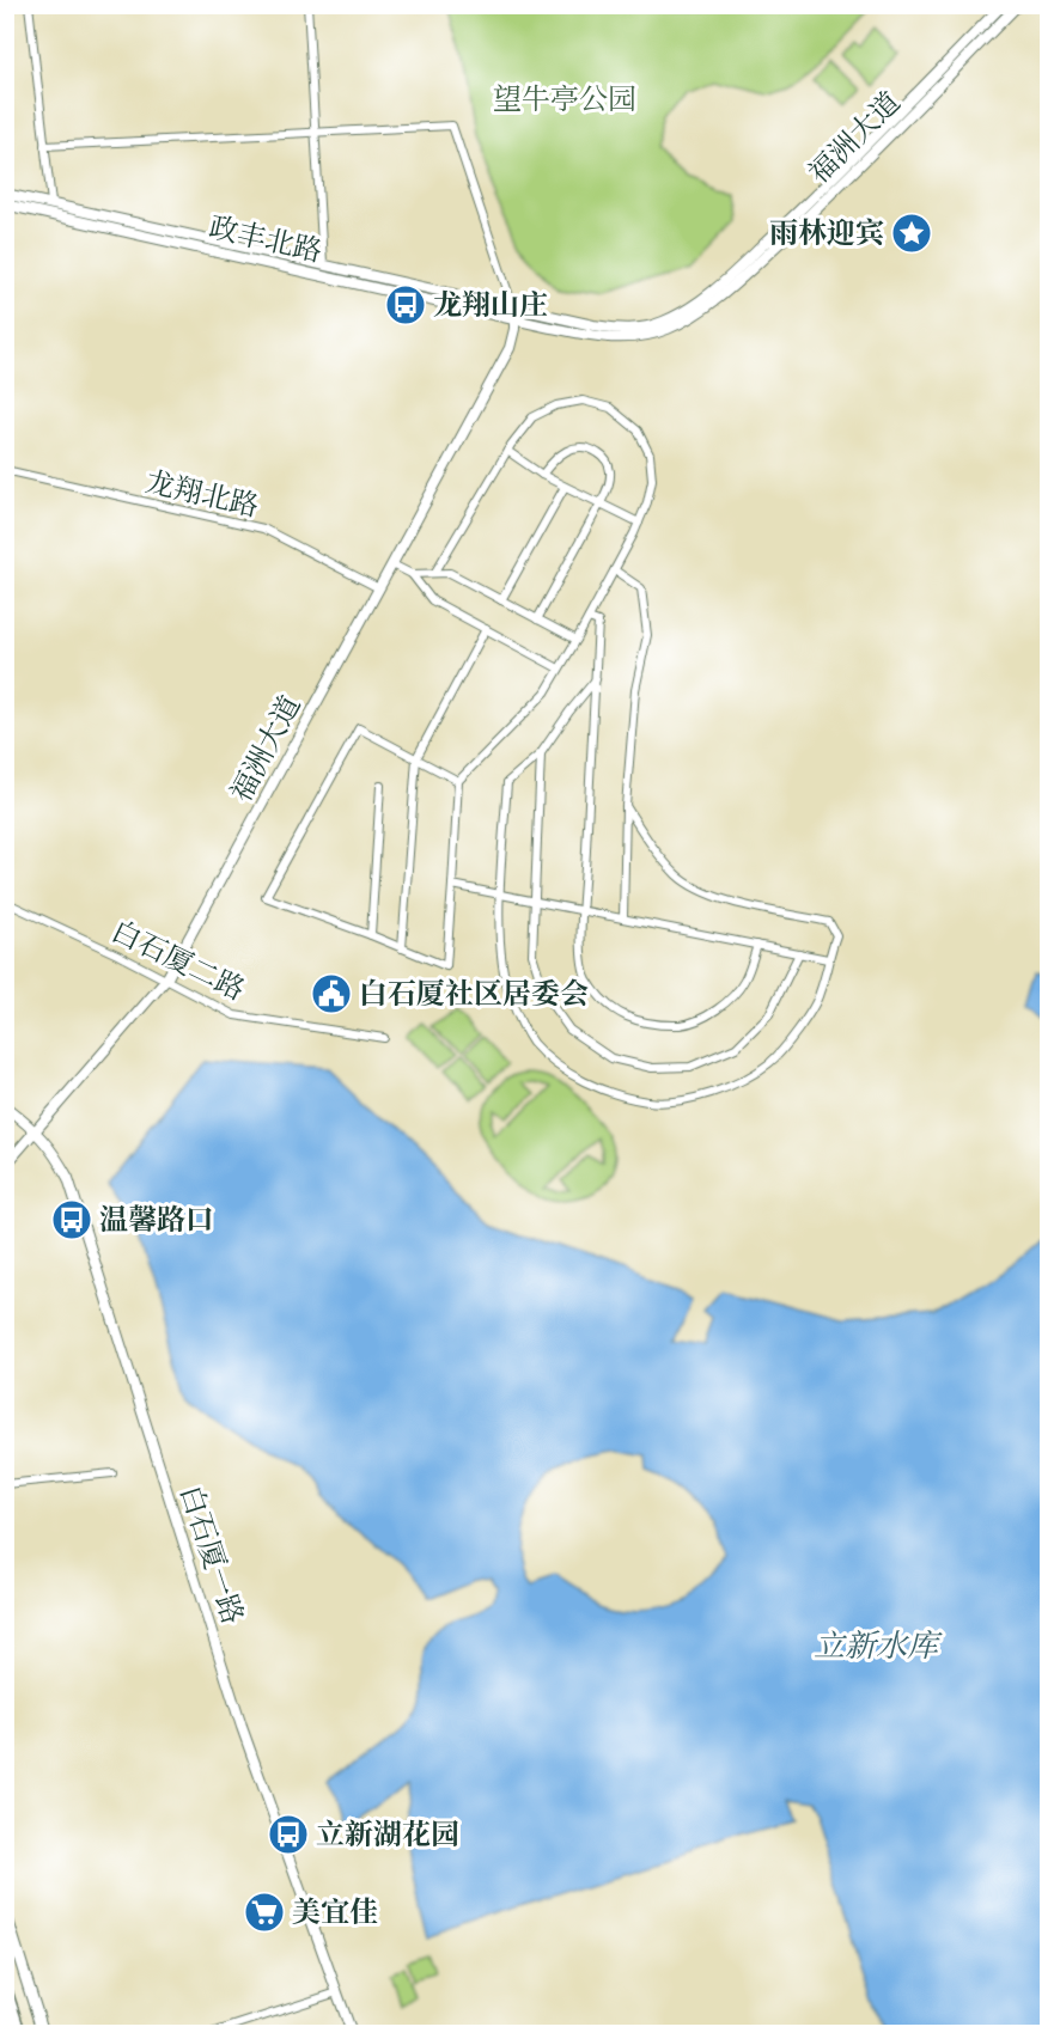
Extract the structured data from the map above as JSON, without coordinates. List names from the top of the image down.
{
  "streets": {
    "main road": ["福洲大道", "政丰北路", "白石厦一路"],
    "street": ["龙翔北路", "白石厦二路"]
  },
  "crossings": [
    ["福洲大道", "政丰北路"],
    ["福洲大道", "龙翔北路"],
    ["福洲大道", "白石厦二路"],
    ["福洲大道", "白石厦一路"]
  ],
  "water": ["立新水库"],
  "parks": ["望牛亭公园"],
  "places": {
    "place": ["雨林迎宾"],
    "bus stop": ["龙翔山庄", "温馨路口", "立新湖花园"],
    "public building": ["白石厦社区居委会"],
    "supermarket": ["美宜佳"]
  }
}
